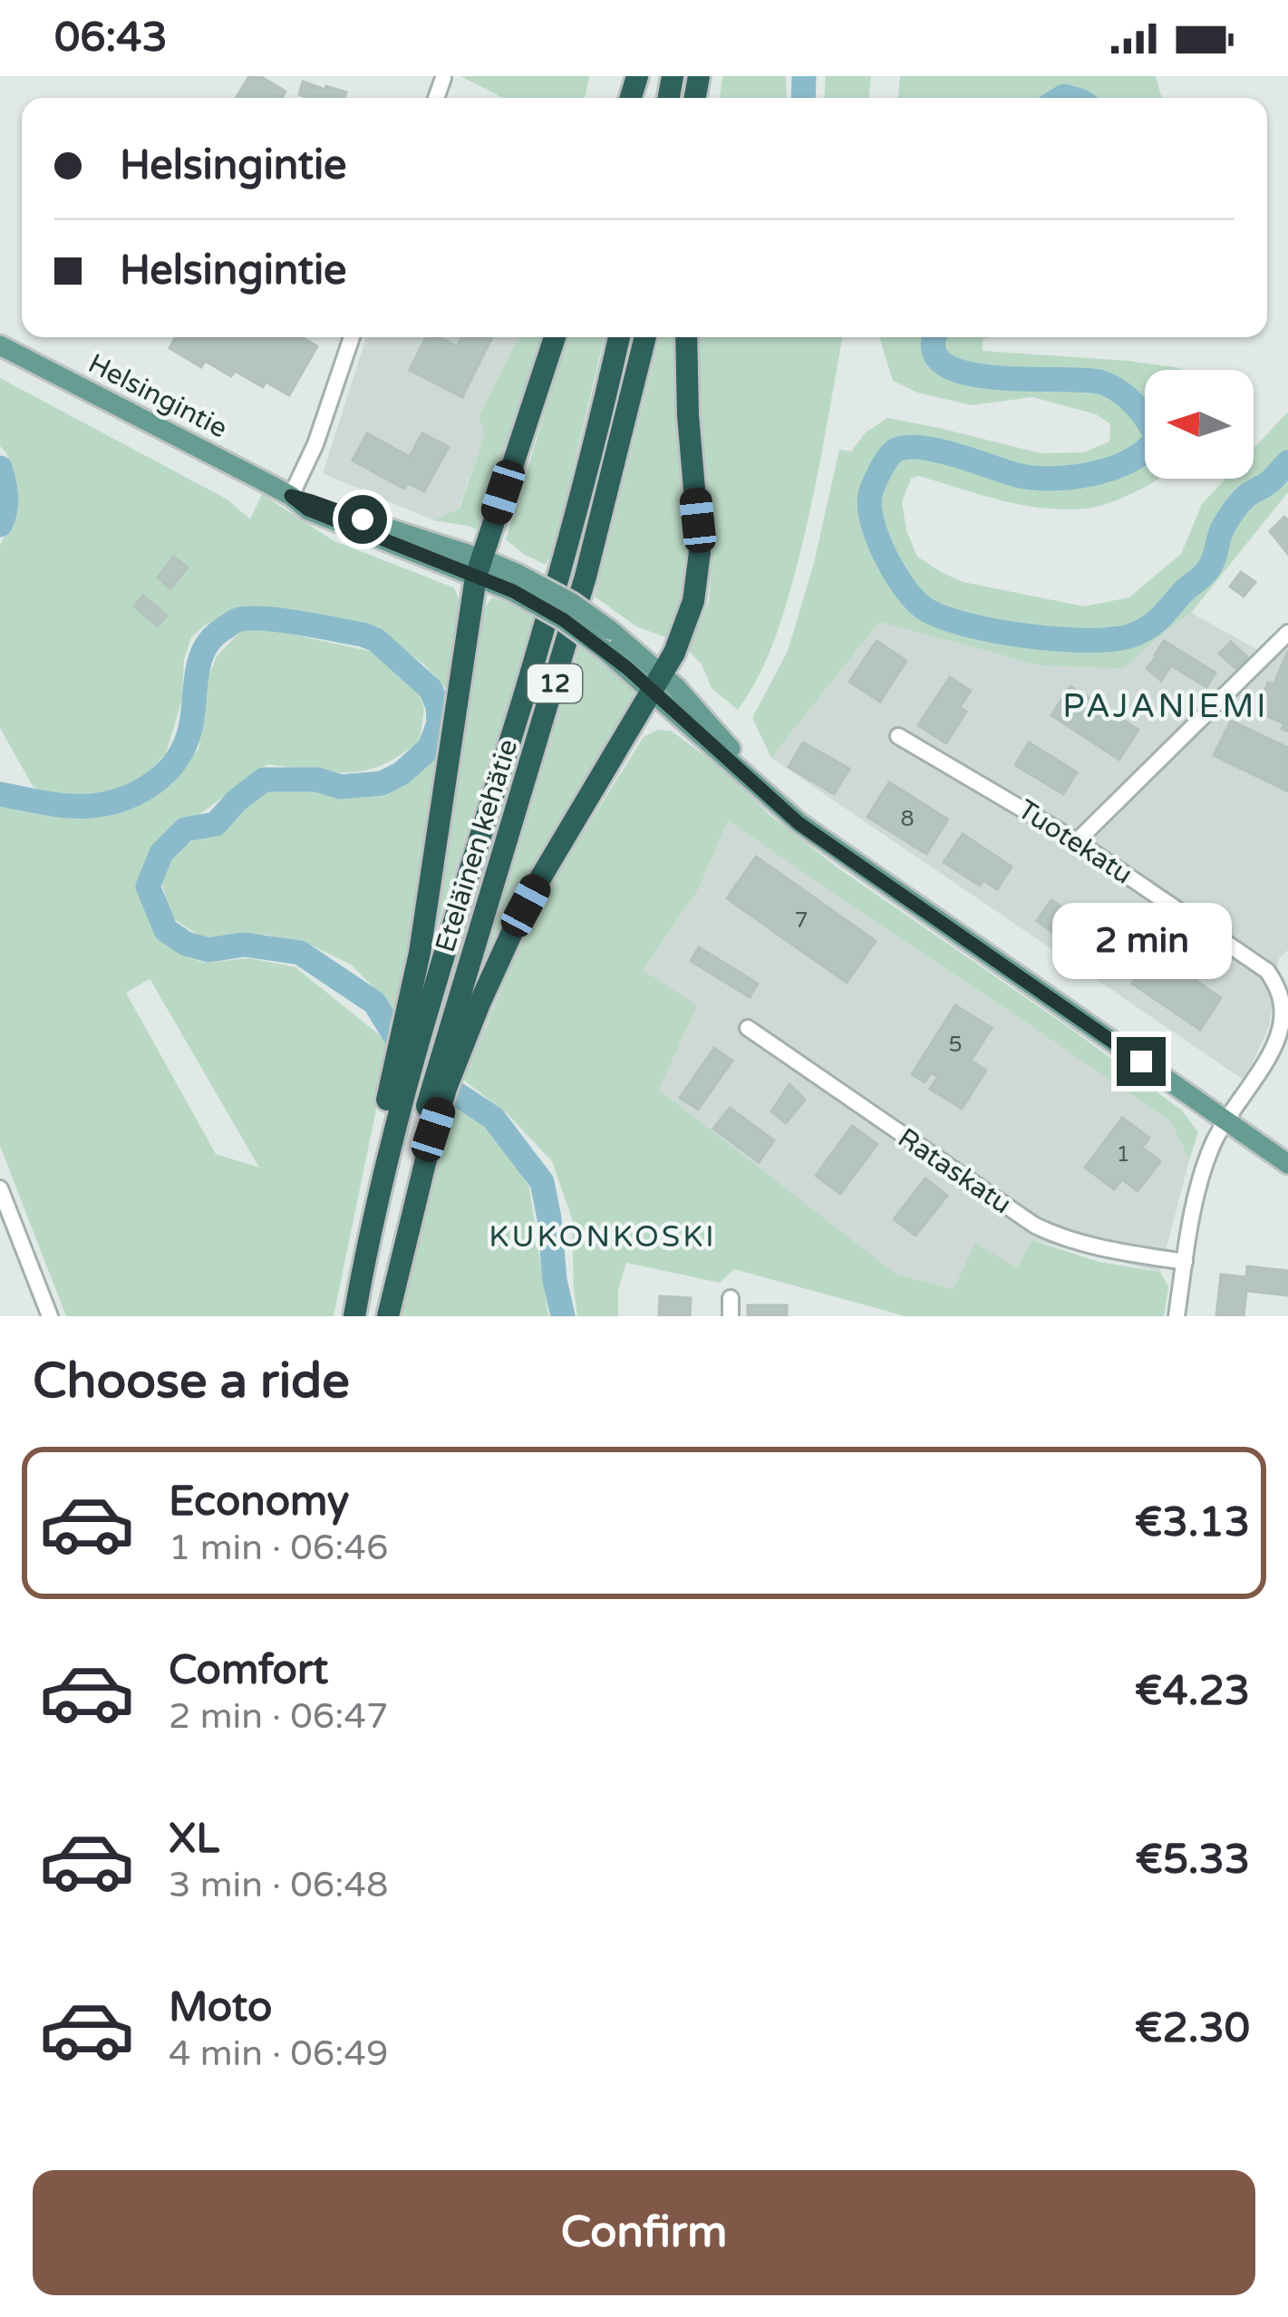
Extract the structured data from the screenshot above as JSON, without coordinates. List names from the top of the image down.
{
  "streets": {
    "highway": ["12", "Eteläinen kehätie"],
    "main road": ["Helsingintie"],
    "street": ["Tuotekatu", "Rataskatu"]
  },
  "crossings": [
    ["Helsingintie", "Tuotekatu"]
  ],
  "districts": ["PAJANIEMI", "KUKONKOSKI"],
  "house_numbers": [
    "8",
    "7",
    "5",
    "1"
  ],
  "north": "left",
  "page": {
    "status": "06:43",
    "banner": ["Helsingintie", "Helsingintie"],
    "bubble": "2 min",
    "heading": "Choose a ride",
    "list": [
      {
        "name": "Economy",
        "note": "1 min · 06:46",
        "value": "€3.13"
      },
      {
        "name": "Comfort",
        "note": "2 min · 06:47",
        "value": "€4.23"
      },
      {
        "name": "XL",
        "note": "3 min · 06:48",
        "value": "€5.33"
      },
      {
        "name": "Moto",
        "note": "4 min · 06:49",
        "value": "€2.30"
      }
    ],
    "buttons": "Confirm"
  }
}
